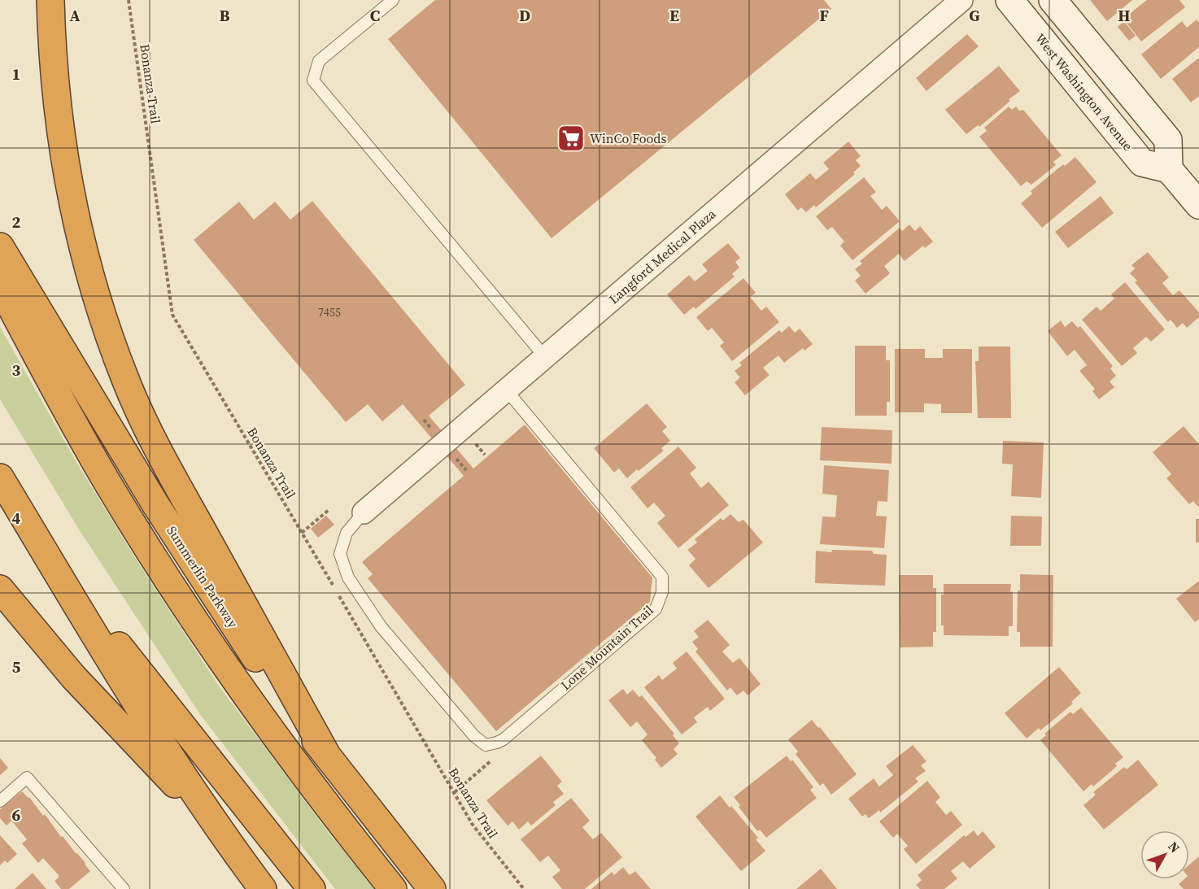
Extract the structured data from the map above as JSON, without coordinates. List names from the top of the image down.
{
  "streets": {
    "highway": ["Summerlin Parkway"],
    "main road": ["West Washington Avenue"],
    "street": ["Langford Medical Plaza"],
    "path": ["Bonanza Trail"]
  },
  "places": {
    "supermarket": ["WinCo Foods"]
  },
  "house_numbers": ["7455"],
  "north": "top right",
  "grid": {
    "columns": [
      "A",
      "B",
      "C",
      "D",
      "E",
      "F",
      "G",
      "H"
    ],
    "rows": [
      "1",
      "2",
      "3",
      "4",
      "5",
      "6"
    ]
  }
}
